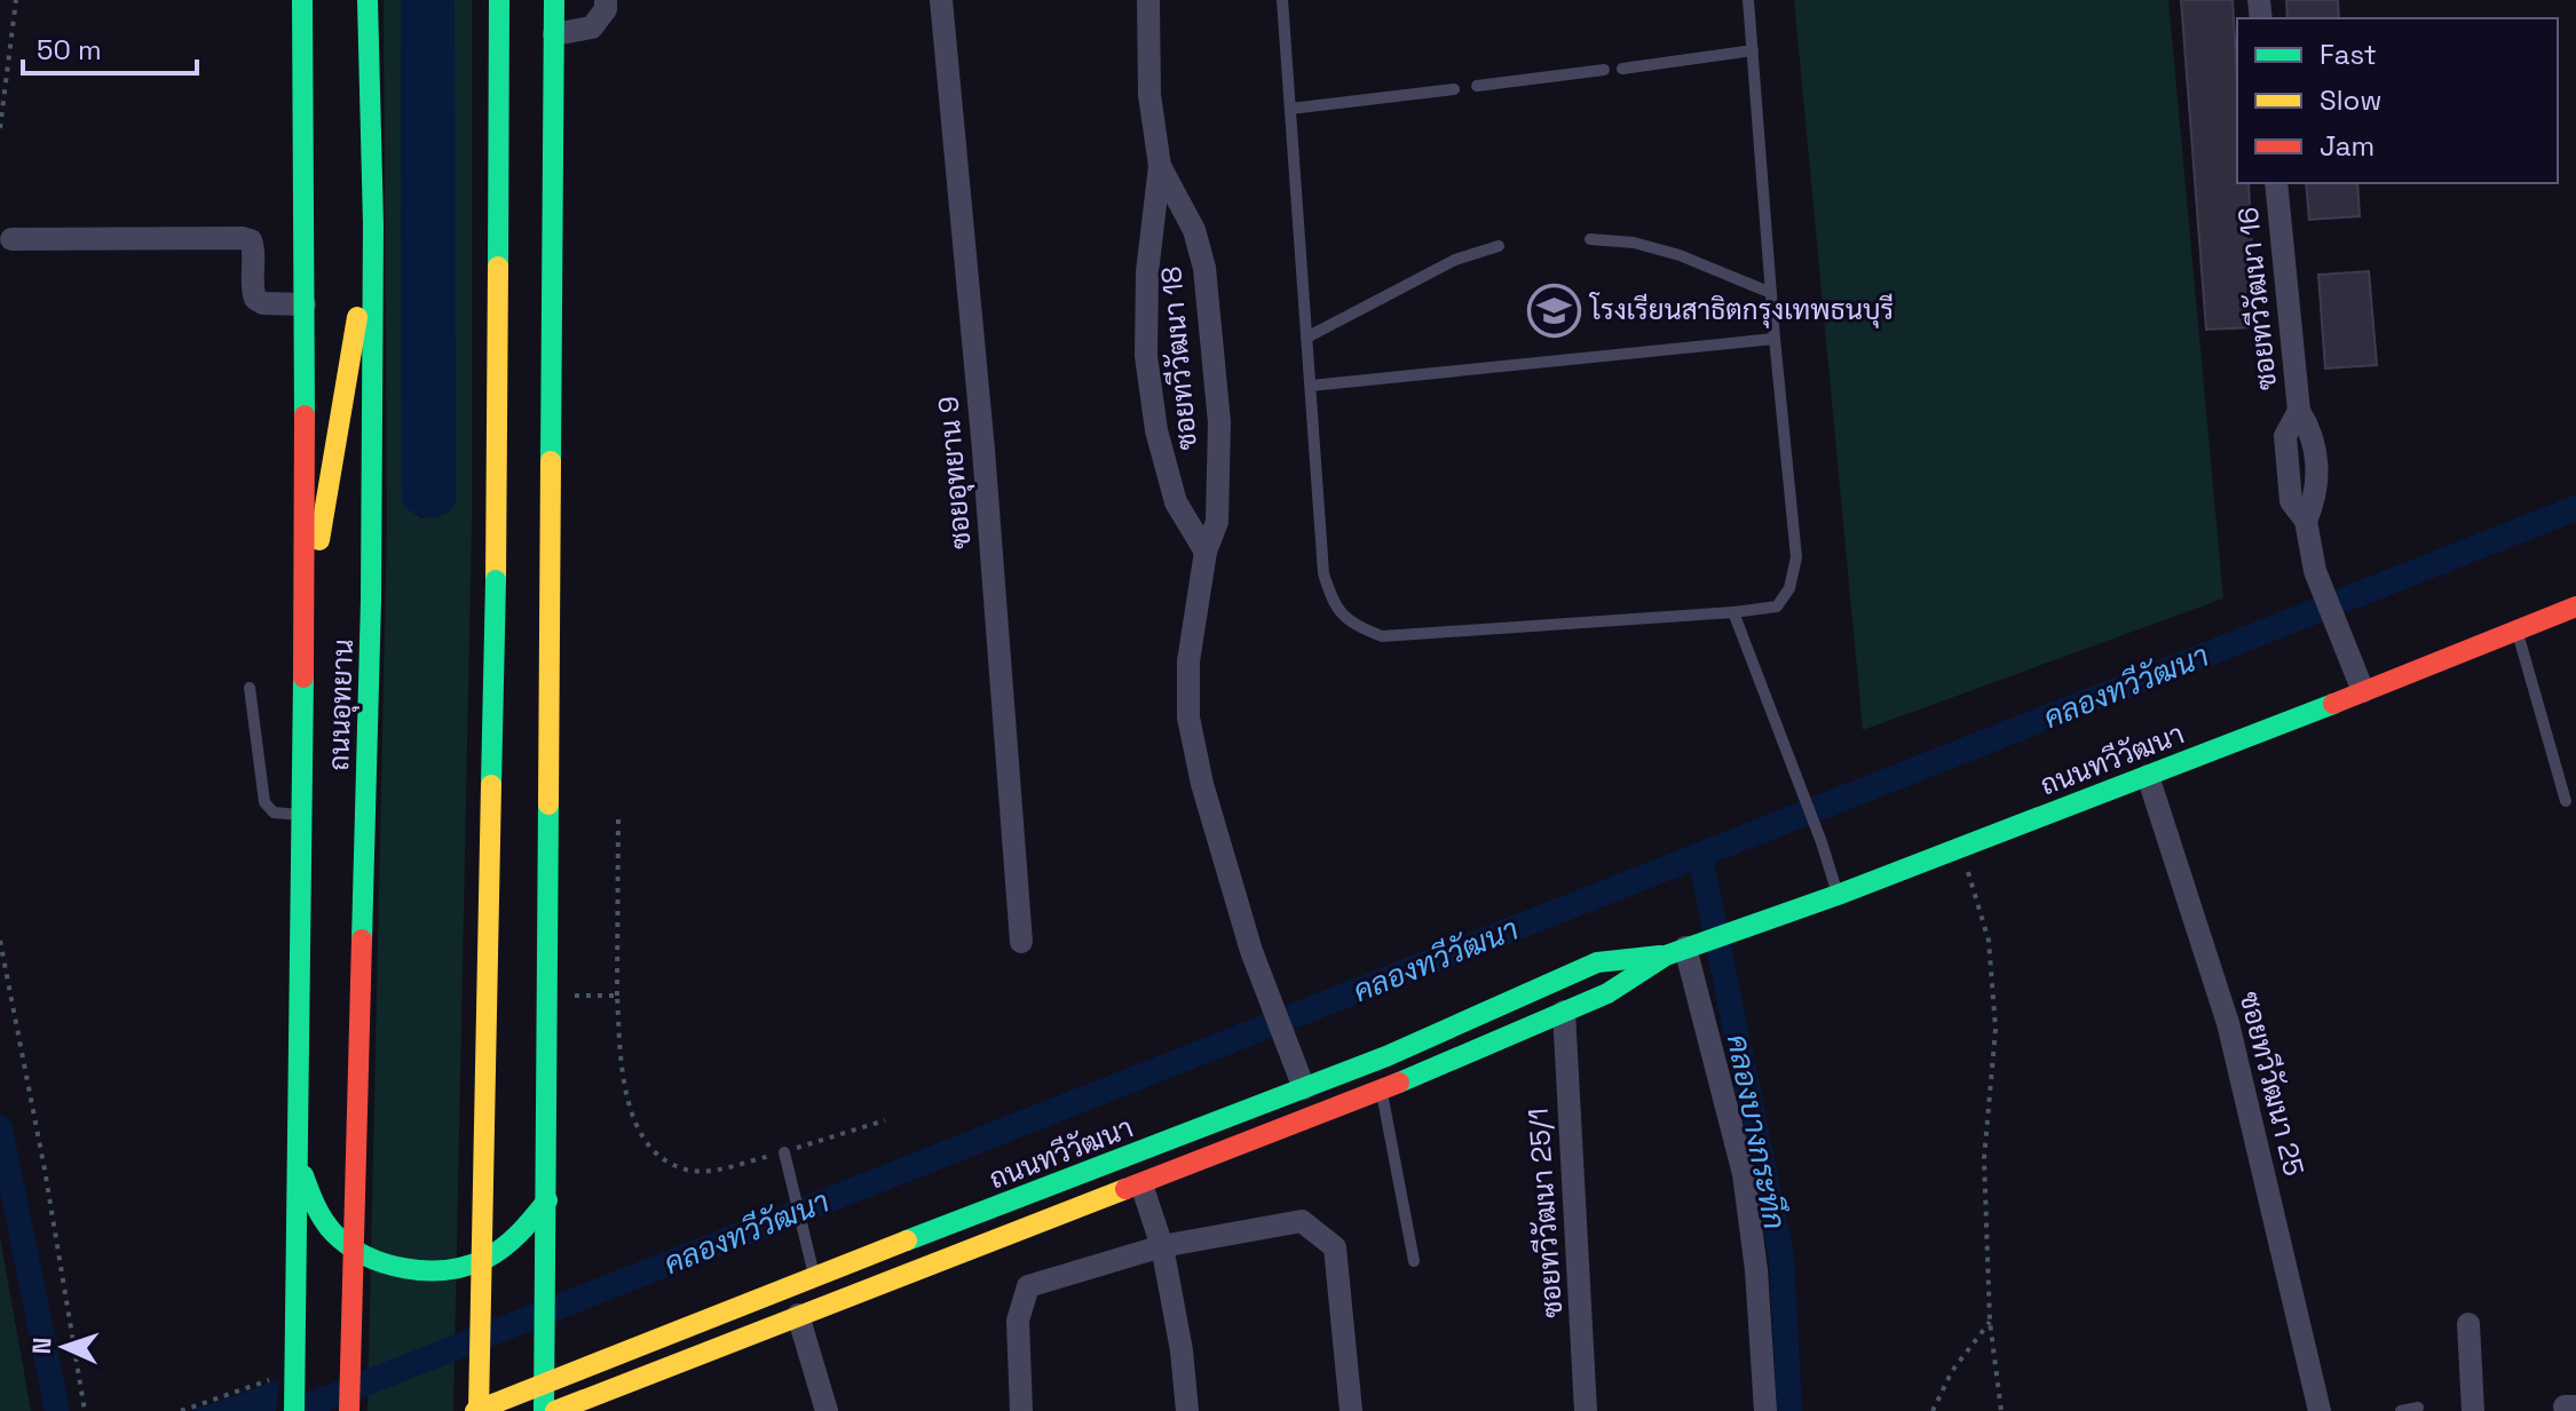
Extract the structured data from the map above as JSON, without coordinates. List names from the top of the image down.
{
  "streets": {
    "main road": ["ถนนอุทยาน", "ถนนทวีวัฒนา"],
    "street": [
      "ซอยทวีวัฒนา 16",
      "ซอยทวีวัฒนา 18",
      "ซอยอุทยาน 9",
      "ซอยทวีวัฒนา 25",
      "ซอยทวีวัฒนา 25/1"
    ]
  },
  "crossings": [
    ["ซอยทวีวัฒนา 16", "ถนนทวีวัฒนา"],
    ["ซอยทวีวัฒนา 18", "ถนนทวีวัฒนา"],
    ["ถนนทวีวัฒนา", "ซอยทวีวัฒนา 25"],
    ["ถนนทวีวัฒนา", "ซอยทวีวัฒนา 25/1"]
  ],
  "water": ["คลองทวีวัฒนา", "คลองบางกระทึก"],
  "places": {
    "school or university": ["โรงเรียนสาธิตกรุงเทพธนบุรี"]
  },
  "legend": ["Fast", "Slow", "Jam"],
  "scale_bar": "50 m",
  "north": "left"
}
